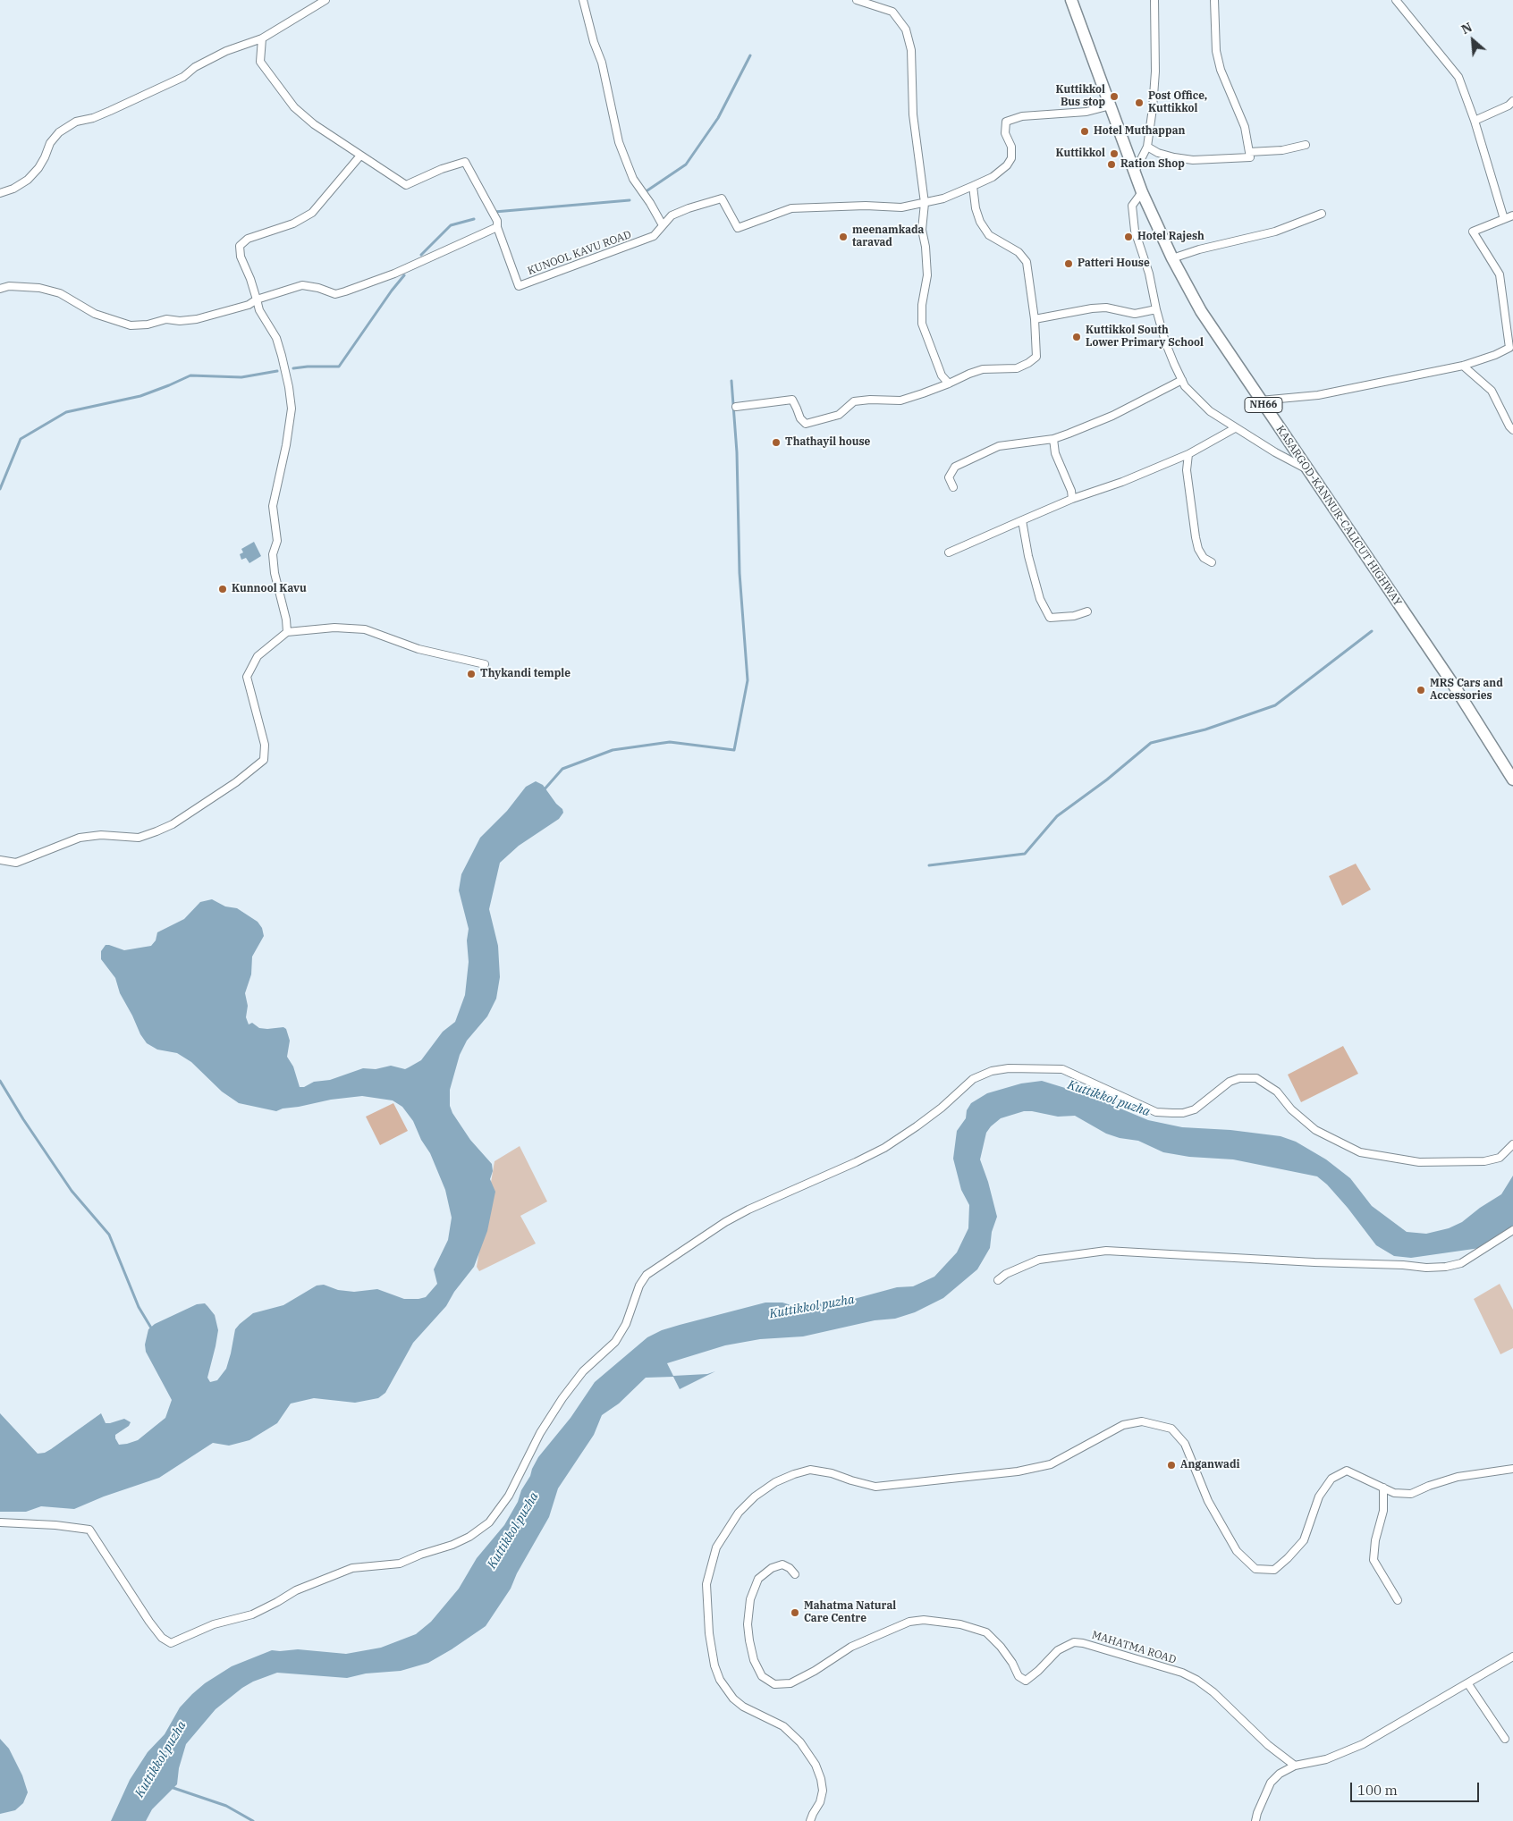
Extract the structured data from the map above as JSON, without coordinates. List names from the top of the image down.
{
  "streets": {
    "highway": ["NH66", "KASARGOD-KANNUR-CALICUT HIGHWAY"],
    "street": ["KUNOOL KAVU ROAD", "MAHATMA ROAD"]
  },
  "crossings": [
    ["KUNOOL KAVU ROAD", "KASARGOD-KANNUR-CALICUT HIGHWAY"]
  ],
  "water": ["Kuttikkol puzha"],
  "places": [
    "Kuttikkol Bus stop",
    "Post Office, Kuttikkol",
    "Hotel Muthappan",
    "Kuttikkol",
    "Ration Shop",
    "meenamkada taravad",
    "Hotel Rajesh",
    "Patteri House",
    "Kuttikkol South Lower Primary School",
    "Thathayil house",
    "Kunnool Kavu",
    "Thykandi temple",
    "MRS Cars and Accessories",
    "Anganwadi",
    "Mahatma Natural Care Centre"
  ],
  "scale_bar": "100 m",
  "north": "top left"
}
